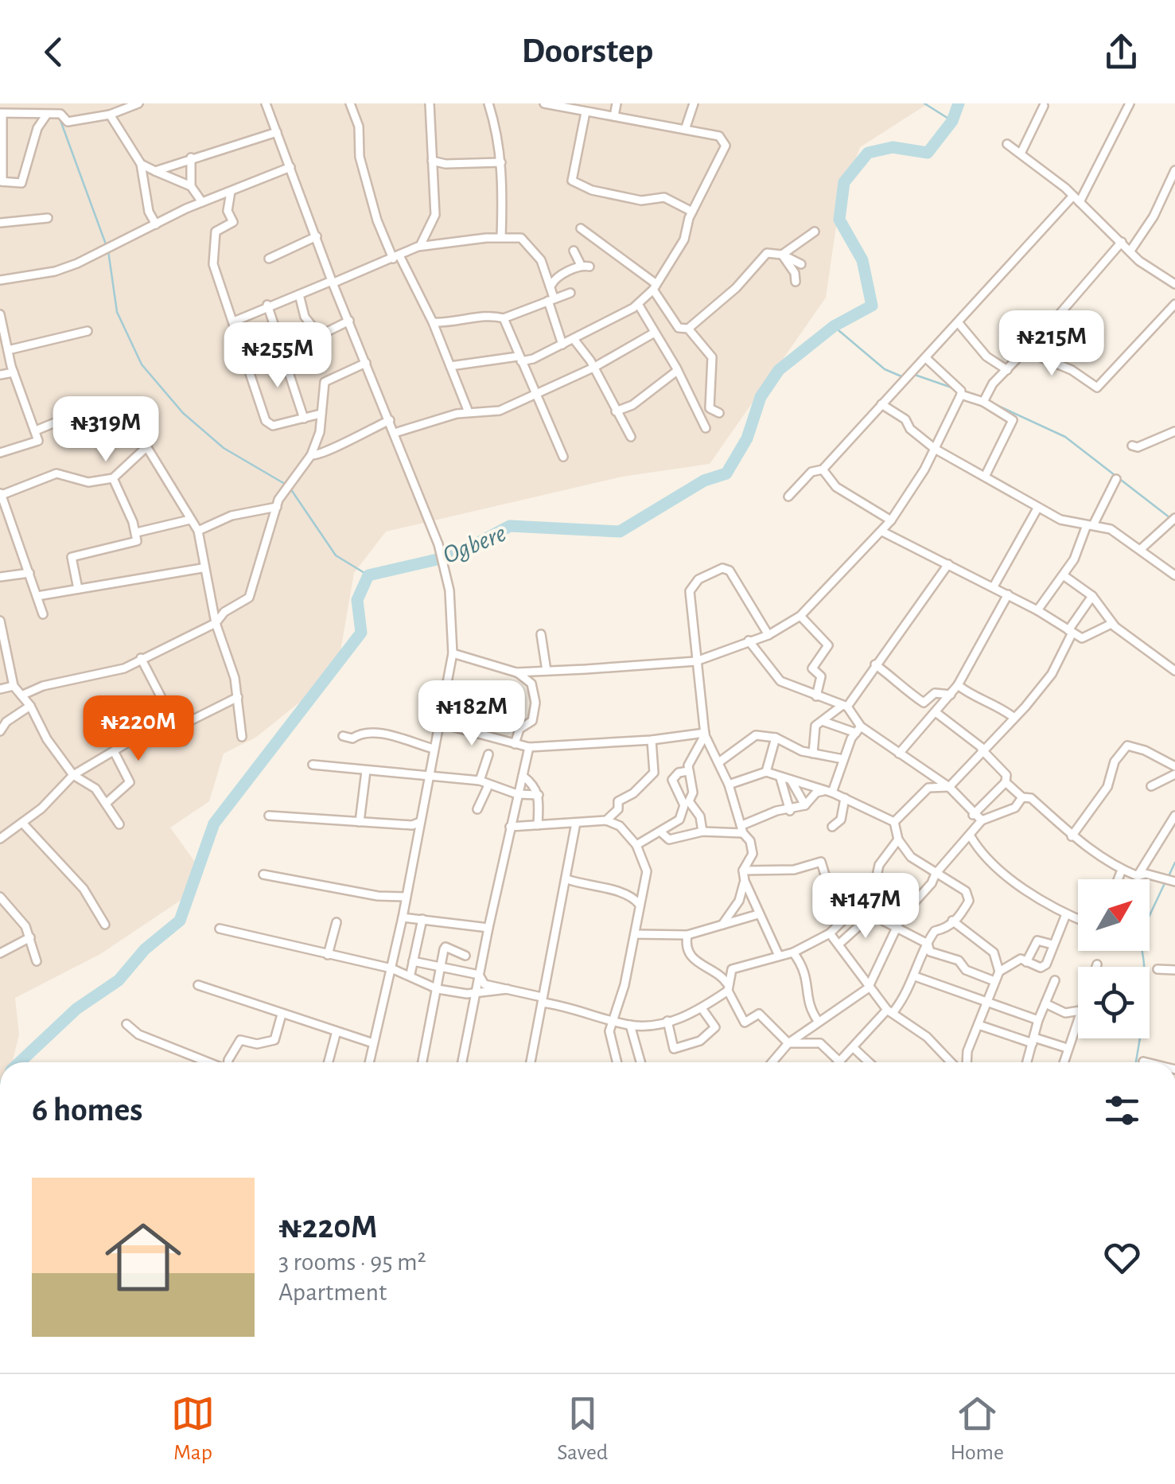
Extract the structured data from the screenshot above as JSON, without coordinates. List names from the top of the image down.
{
  "water": ["Ogbere"],
  "north": "top right",
  "page": {
    "header": "Doorstep",
    "price": [
      "₦215M",
      "₦255M",
      "₦319M",
      "₦182M",
      "₦220M",
      "₦147M"
    ],
    "heading": "6 homes",
    "list": [
      {
        "name": "₦220M",
        "note": "3 rooms · 95 m² · Apartment"
      }
    ],
    "tabs": ["Map", "Saved", "Home"]
  }
}
